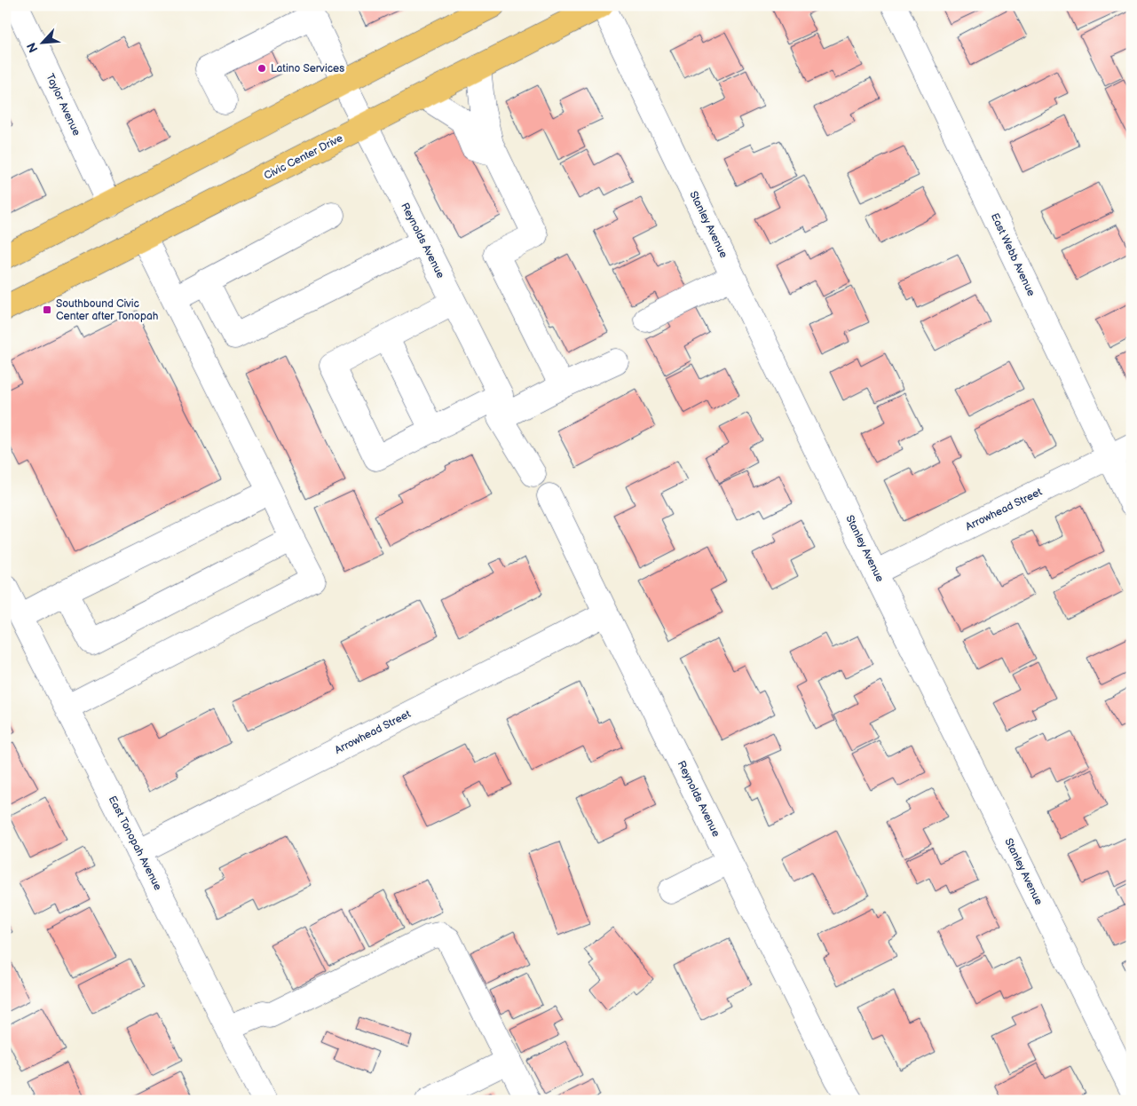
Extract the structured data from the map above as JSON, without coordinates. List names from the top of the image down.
{
  "streets": {
    "main road": ["Civic Center Drive"],
    "street": [
      "Taylor Avenue",
      "Stanley Avenue",
      "Reynolds Avenue",
      "East Webb Avenue",
      "Arrowhead Street",
      "East Tonopah Avenue"
    ]
  },
  "crossings": [
    ["Civic Center Drive", "Stanley Avenue"],
    ["Civic Center Drive", "Reynolds Avenue"],
    ["Stanley Avenue", "Arrowhead Street"],
    ["Reynolds Avenue", "Arrowhead Street"],
    ["East Webb Avenue", "Arrowhead Street"],
    ["Arrowhead Street", "East Tonopah Avenue"]
  ],
  "places": {
    "other": ["Latino Services"],
    "transit": ["Southbound Civic Center after Tonopah"]
  },
  "north": "bottom left"
}
